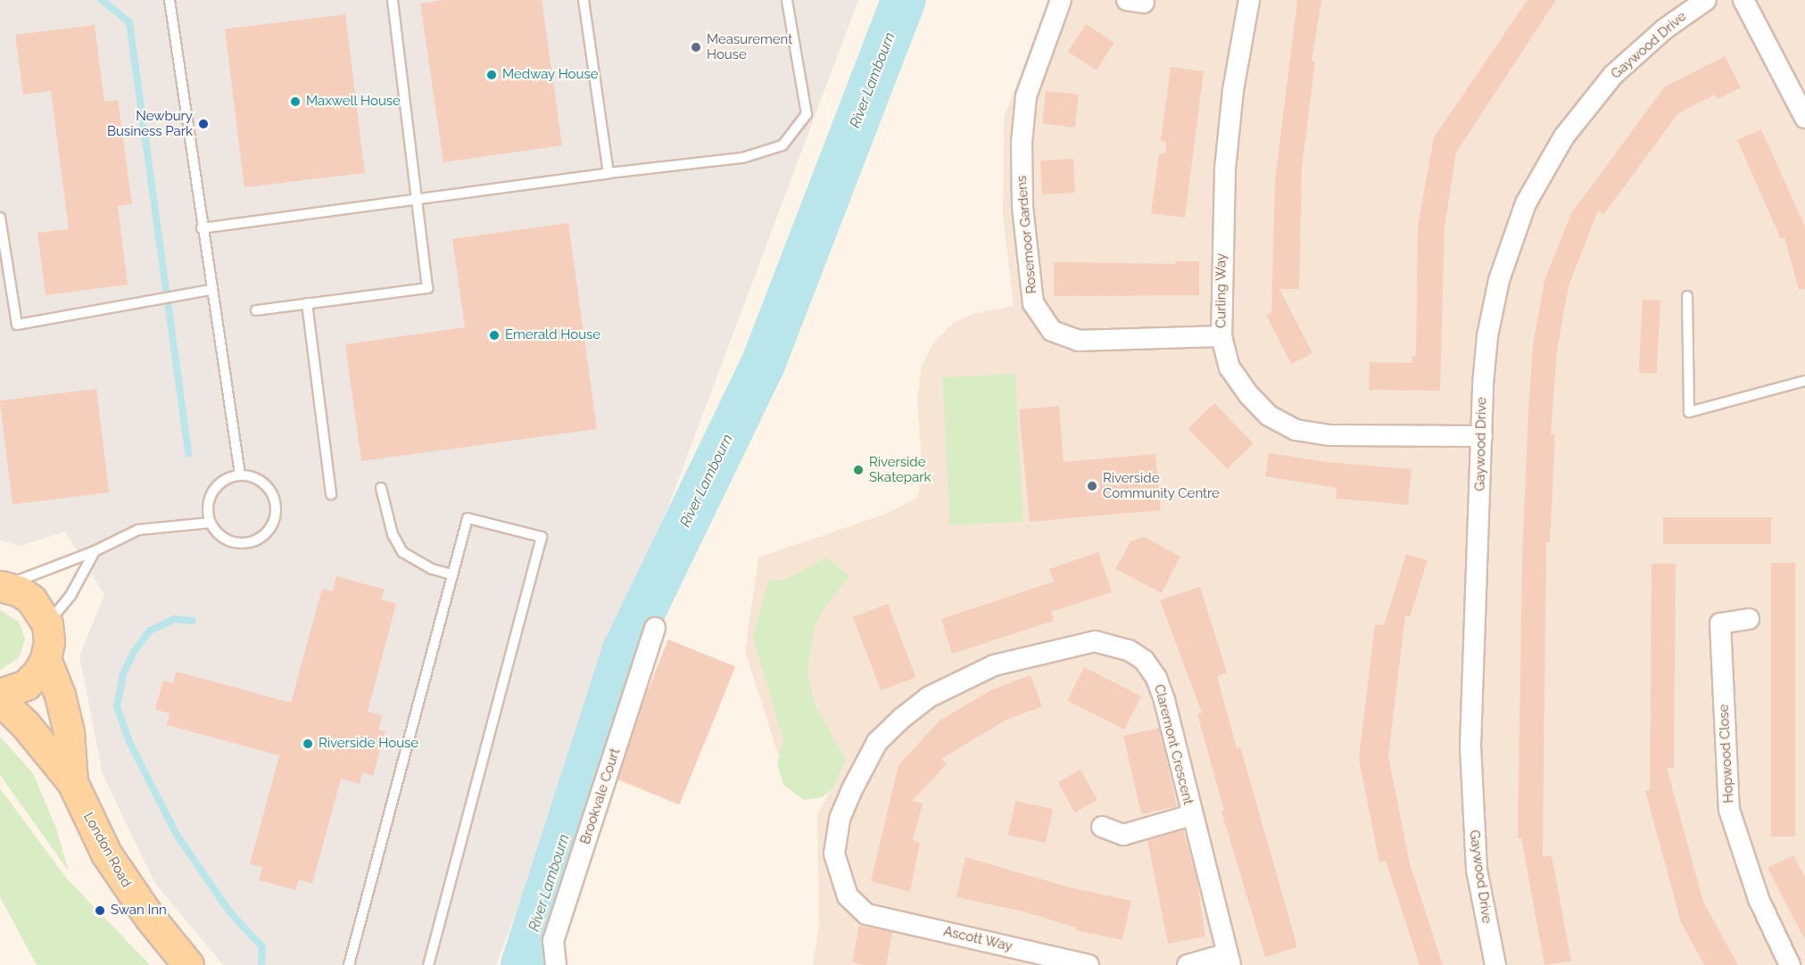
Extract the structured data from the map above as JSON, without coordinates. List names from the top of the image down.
{
  "streets": {
    "main road": ["London Road"],
    "street": [
      "Gaywood Drive",
      "Rosemoor Gardens",
      "Curling Way",
      "Claremont Crescent",
      "Hopwood Close",
      "Brookvale Court",
      "Ascott Way"
    ]
  },
  "crossings": [
    ["Gaywood Drive", "Curling Way"],
    ["Rosemoor Gardens", "Curling Way"],
    ["Claremont Crescent", "Ascott Way"]
  ],
  "water": ["River Lambourn"],
  "places": [
    "Measurement House",
    "Medway House",
    "Maxwell House",
    "Newbury Business Park",
    "Emerald House",
    "Riverside Skatepark",
    "Riverside Community Centre",
    "Riverside House",
    "Swan Inn"
  ]
}
